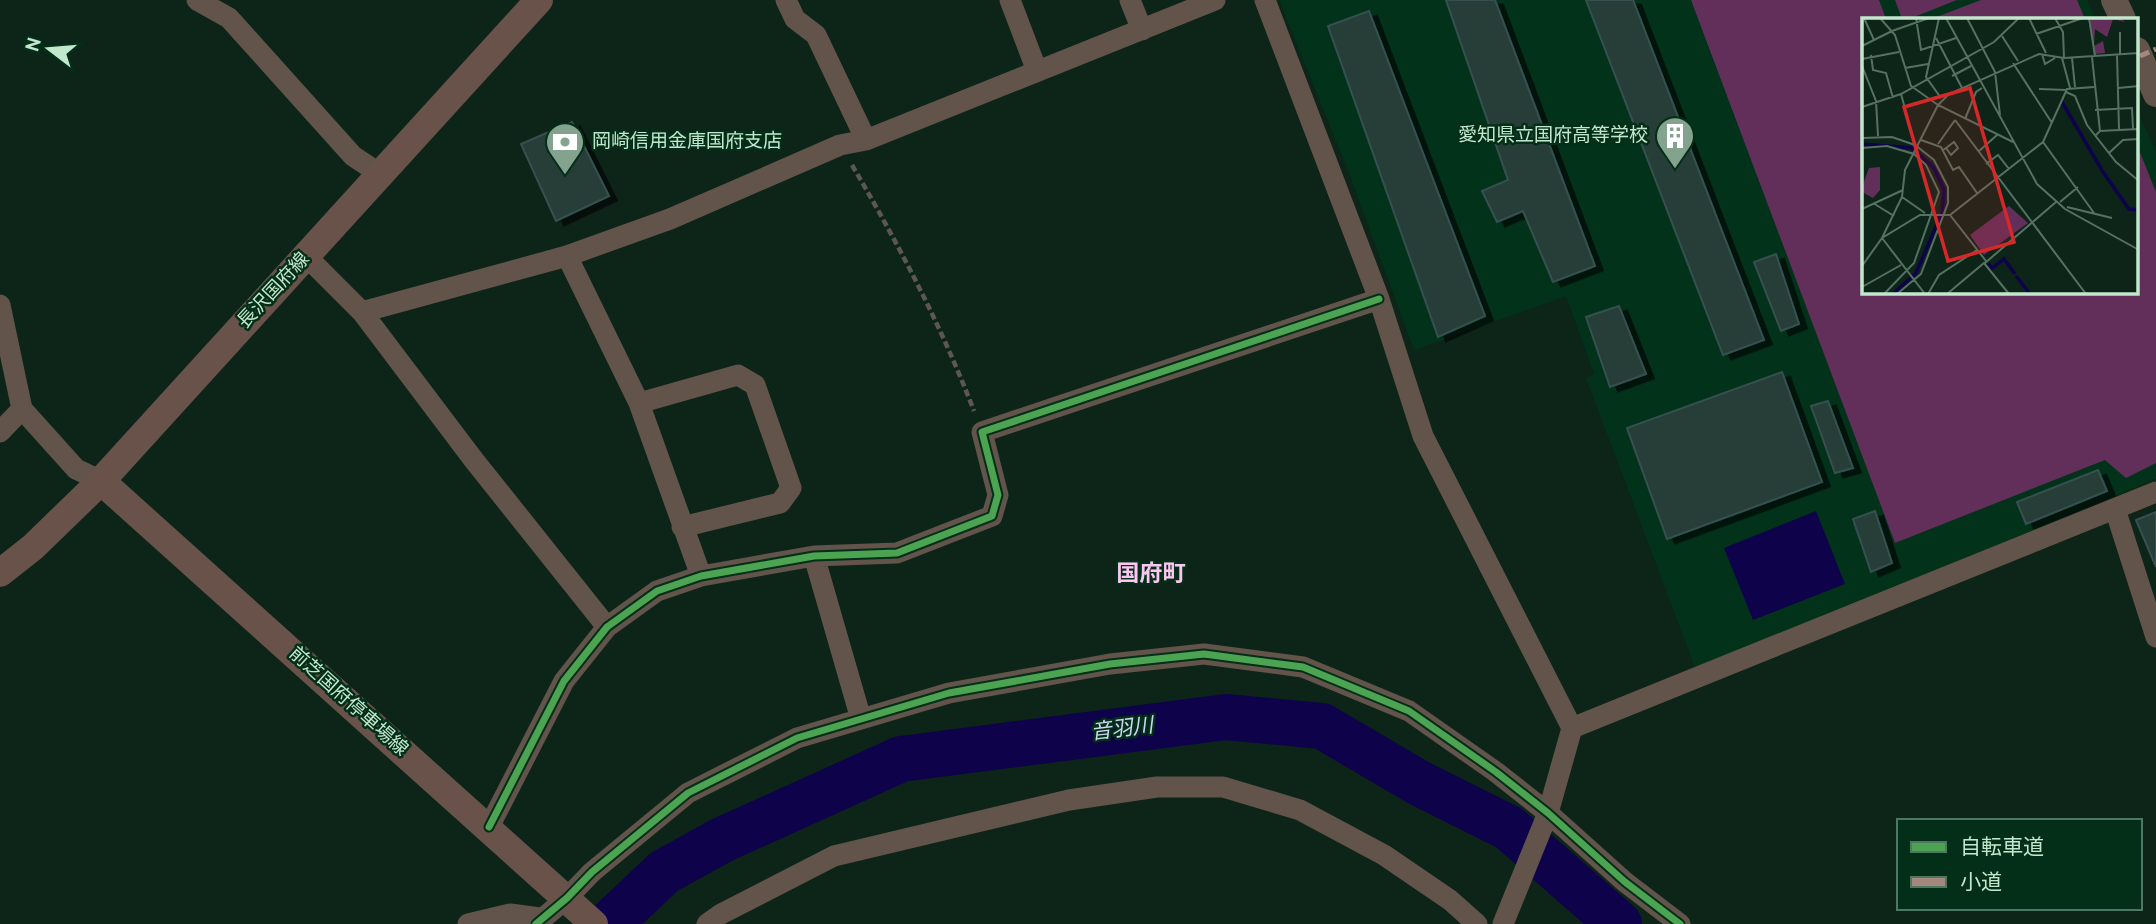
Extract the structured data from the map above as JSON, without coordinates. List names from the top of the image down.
{
  "streets": {
    "main road": ["長沢国府線", "前芝国府停車場線"]
  },
  "crossings": [
    ["長沢国府線", "前芝国府停車場線"]
  ],
  "districts": ["国府町"],
  "water": ["音羽川"],
  "places": {
    "building": ["愛知県立国府高等学校"],
    "bank": ["岡崎信用金庫国府支店"]
  },
  "legend": ["自転車道", "小道"],
  "north": "left"
}
